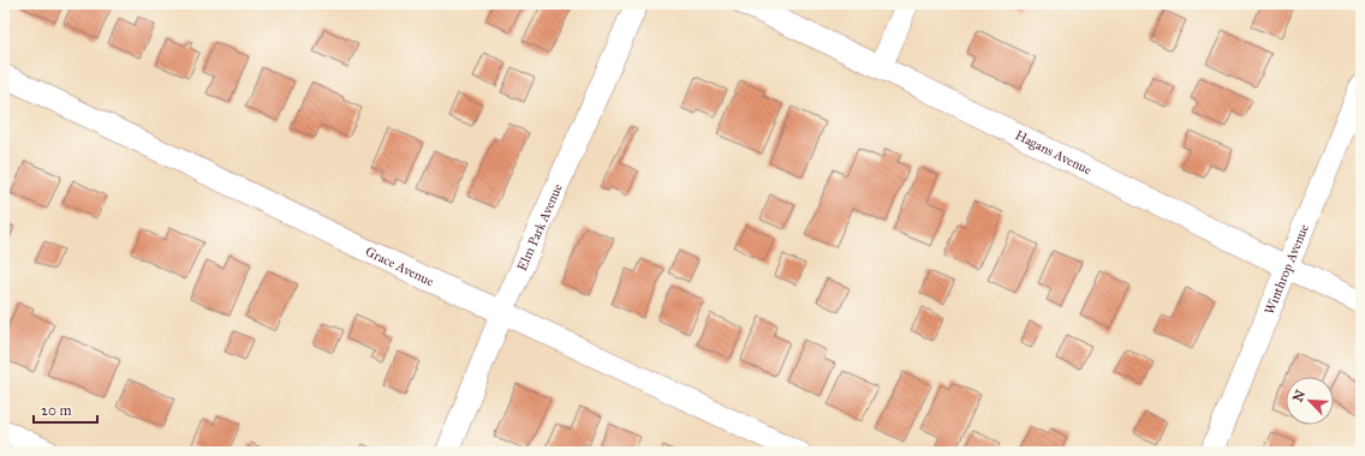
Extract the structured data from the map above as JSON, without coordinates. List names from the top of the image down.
{
  "streets": {
    "street": [
      "Hagans Avenue",
      "Elm Park Avenue",
      "Grace Avenue",
      "Winthrop Avenue"
    ]
  },
  "crossings": [
    ["Hagans Avenue", "Winthrop Avenue"],
    ["Elm Park Avenue", "Grace Avenue"]
  ],
  "scale_bar": "20 m",
  "north": "top left"
}
